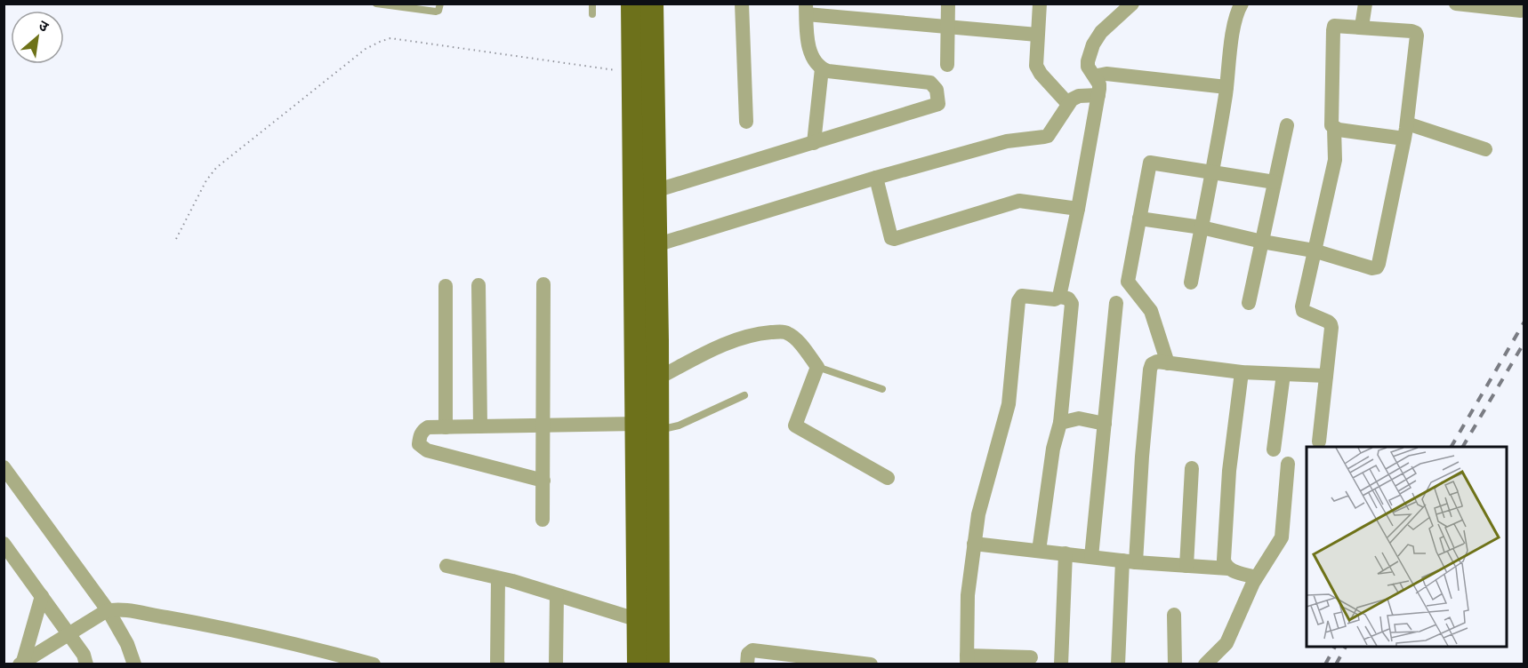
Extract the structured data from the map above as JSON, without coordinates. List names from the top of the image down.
{
  "north": "top right"
}
